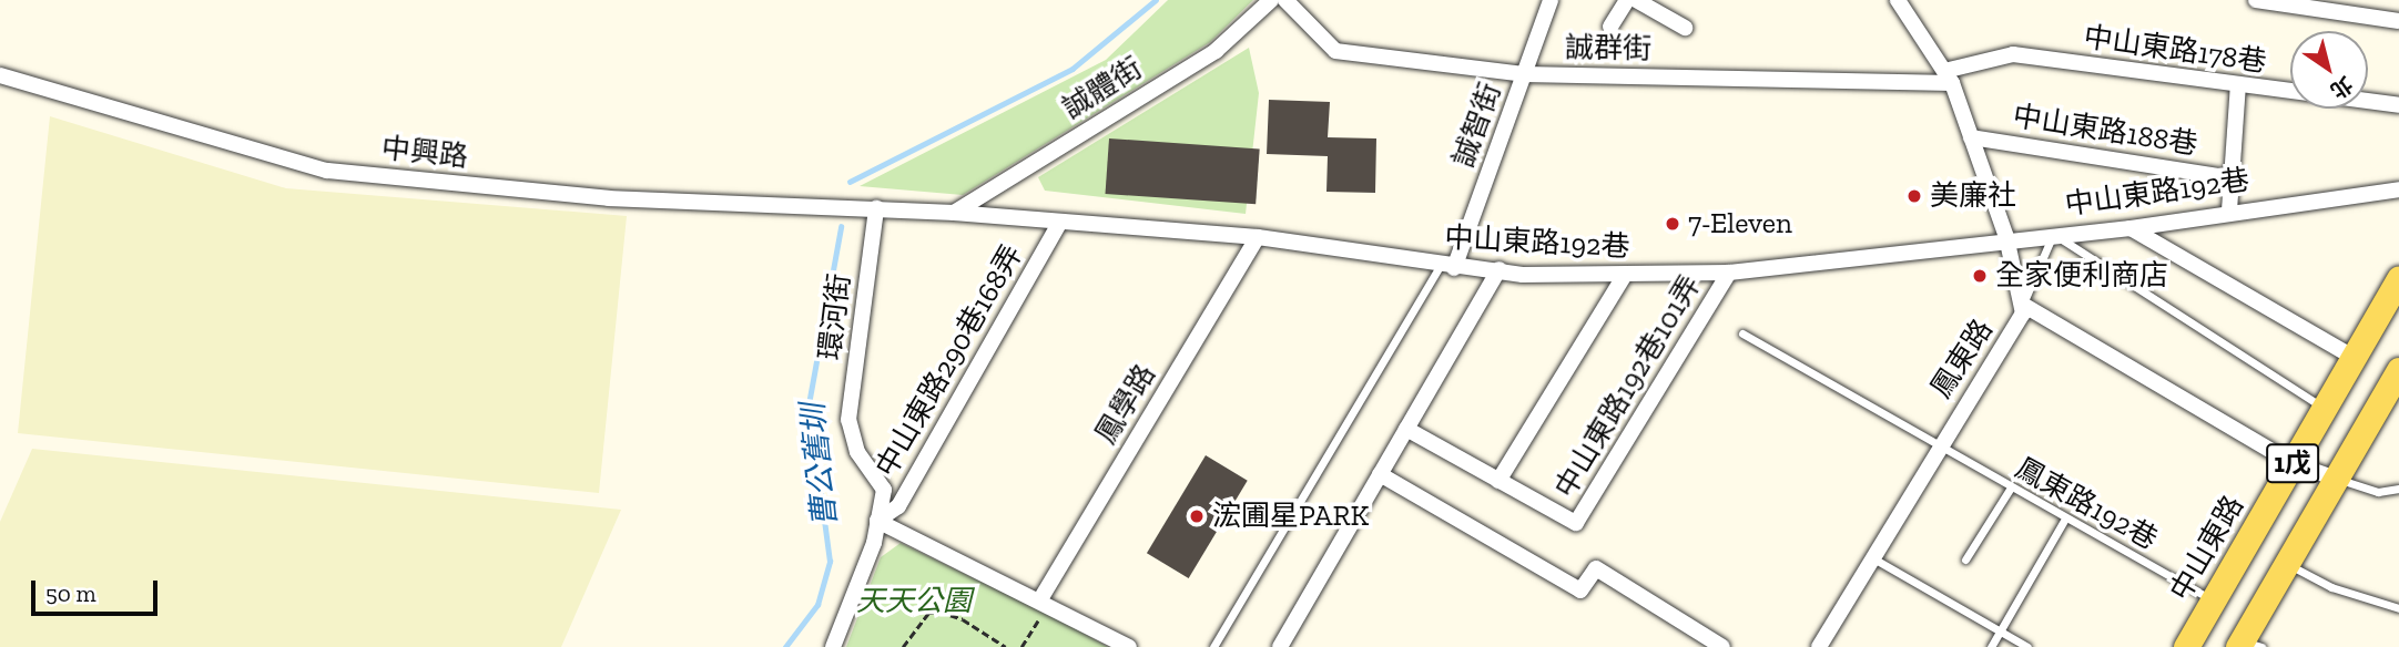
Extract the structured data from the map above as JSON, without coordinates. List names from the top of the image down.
{
  "streets": {
    "main road": ["1戊", "中山東路"],
    "street": [
      "誠群街",
      "中山東路178巷",
      "誠體街",
      "誠智街",
      "中山東路188巷",
      "中興路",
      "中山東路192巷",
      "環河街",
      "鳳東路",
      "中山東路290巷168弄",
      "中山東路192巷101弄",
      "鳳學路"
    ],
    "lane": ["鳳東路192巷"]
  },
  "crossings": [
    ["誠群街", "中山東路178巷"],
    ["誠群街", "誠智街"],
    ["誠群街", "鳳東路"],
    ["中山東路178巷", "鳳東路"],
    ["誠體街", "中山東路192巷"],
    ["誠智街", "中山東路192巷"],
    ["中山東路188巷", "鳳東路"],
    ["中興路", "中山東路192巷"],
    ["中山東路192巷", "環河街"],
    ["中山東路192巷", "鳳東路"],
    ["中山東路192巷", "中山東路290巷168弄"],
    ["中山東路192巷", "中山東路192巷101弄"],
    ["中山東路192巷", "鳳學路"],
    ["環河街", "中山東路290巷168弄"],
    ["鳳東路", "鳳東路192巷"],
    ["鳳東路192巷", "中山東路"]
  ],
  "water": ["曹公舊圳"],
  "parks": ["天天公園"],
  "places": [
    "美廉社",
    "7-Eleven",
    "全家便利商店",
    "浤圃星PARK"
  ],
  "scale_bar": "50 m",
  "north": "bottom right"
}
